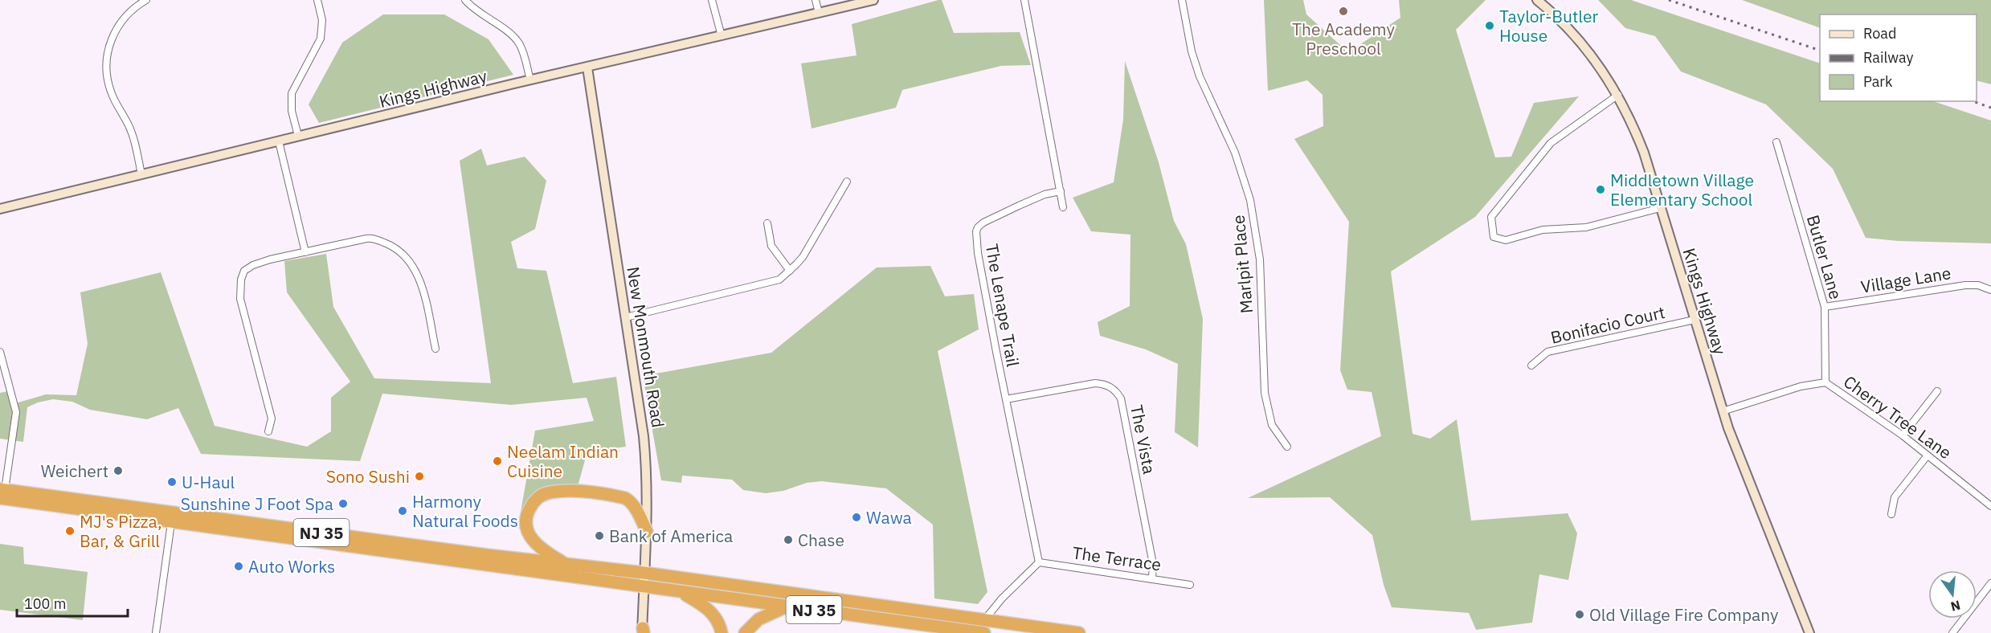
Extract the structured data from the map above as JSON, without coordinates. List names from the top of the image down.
{
  "streets": {
    "highway": ["NJ 35"],
    "street": [
      "Kings Highway",
      "Butler Lane",
      "Marlpit Place",
      "Village Lane",
      "The Lenape Trail",
      "Bonifacio Court",
      "New Monmouth Road",
      "Cherry Tree Lane",
      "The Vista",
      "The Terrace"
    ]
  },
  "crossings": [
    ["Kings Highway", "Bonifacio Court"],
    ["Kings Highway", "New Monmouth Road"],
    ["Kings Highway", "Cherry Tree Lane"],
    ["Butler Lane", "Village Lane"],
    ["Butler Lane", "Cherry Tree Lane"],
    ["The Lenape Trail", "The Vista"],
    ["The Lenape Trail", "The Terrace"],
    ["New Monmouth Road", "NJ 35"],
    ["The Vista", "The Terrace"]
  ],
  "places": [
    "The Academy Preschool",
    "Taylor-Butler House",
    "Middletown Village Elementary School",
    "Neelam Indian Cuisine",
    "Weichert",
    "Sono Sushi",
    "U-Haul",
    "Sunshine J Foot Spa",
    "Harmony Natural Foods",
    "Wawa",
    "MJ's Pizza, Bar, & Grill",
    "Bank of America",
    "Chase",
    "Auto Works",
    "Old Village Fire Company"
  ],
  "legend": ["Road", "Railway", "Park"],
  "scale_bar": "100 m",
  "north": "bottom"
}
